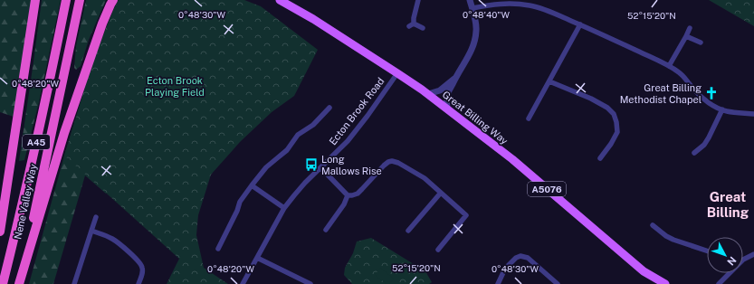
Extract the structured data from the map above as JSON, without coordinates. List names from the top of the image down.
{
  "streets": {
    "highway": ["A45", "Nene Valley Way"],
    "main road": ["Great Billing Way", "A5076"],
    "street": ["Ecton Brook Road"]
  },
  "crossings": [
    ["Ecton Brook Road", "Great Billing Way"]
  ],
  "districts": ["Great Billing"],
  "parks": ["Ecton Brook Playing Field"],
  "places": {
    "church": ["Great Billing Methodist Chapel"],
    "bus stop": ["Long Mallows Rise"]
  },
  "north": "bottom right",
  "coordinates": [
    "0°48'30\"W",
    "0°48'40\"W",
    "52°15'20\"N",
    "0°48'20\"W"
  ]
}
